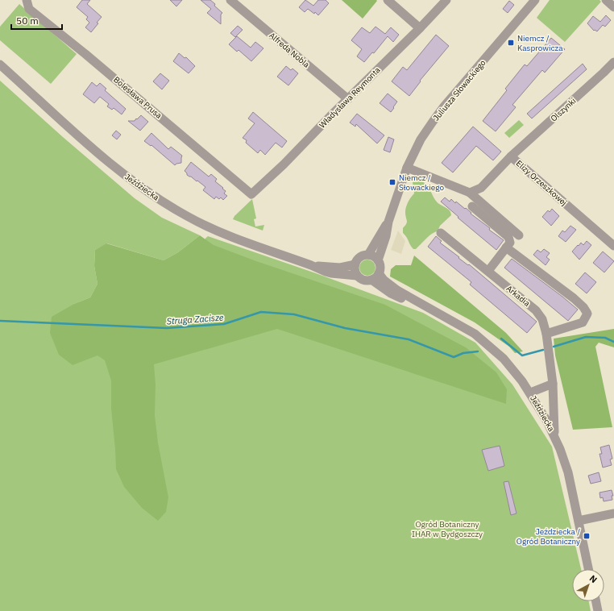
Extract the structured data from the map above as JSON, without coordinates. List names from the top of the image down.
{
  "streets": {
    "street": [
      "Alfreda Nobla",
      "Juliusza Słowackiego",
      "Bolesława Prusa",
      "Władysława Reymonta",
      "Olszynki",
      "Elizy Orzeszkowej",
      "Jeździecka",
      "Arkadia"
    ]
  },
  "crossings": [
    ["Alfreda Nobla", "Władysława Reymonta"],
    ["Juliusza Słowackiego", "Jeździecka"],
    ["Bolesława Prusa", "Władysława Reymonta"],
    ["Olszynki", "Elizy Orzeszkowej"],
    ["Jeździecka", "Arkadia"]
  ],
  "water": ["Struga Zacisze"],
  "parks": ["Ogród Botaniczny IHAR w Bydgoszczy"],
  "places": {
    "transit": ["Niemcz / Kasprowicza", "Niemcz / Słowackiego", "Jeździecka / Ogród Botaniczny"]
  },
  "scale_bar": "50 m",
  "north": "top right"
}
